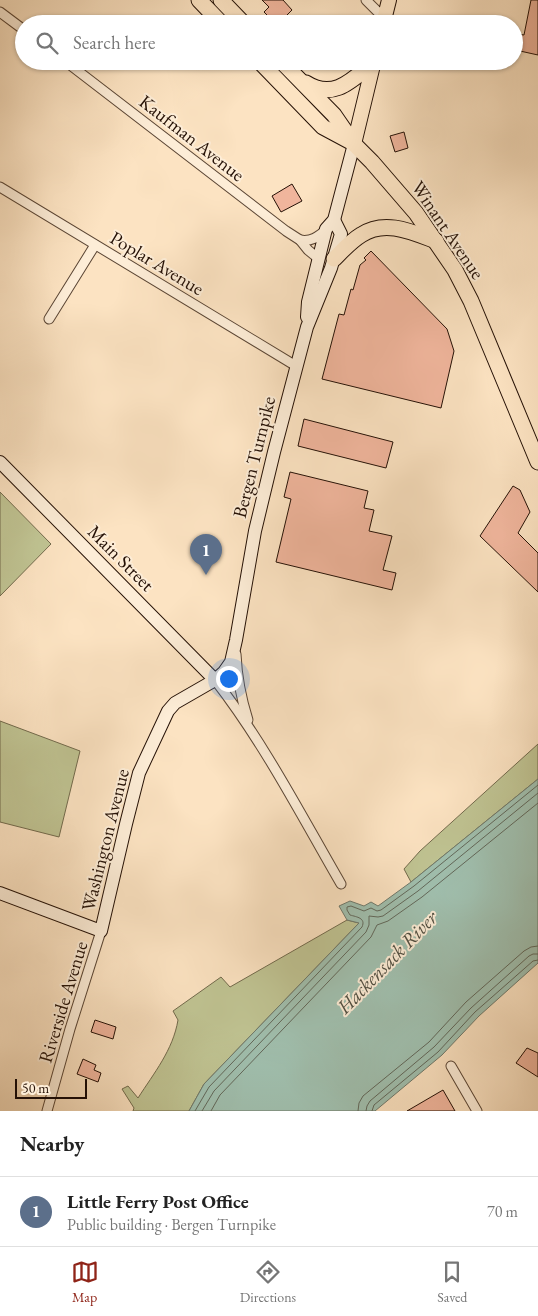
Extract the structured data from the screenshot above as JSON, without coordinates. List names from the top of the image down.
{
  "streets": {
    "highway": ["Winant Avenue"],
    "main road": ["Bergen Turnpike"],
    "street": [
      "Kaufman Avenue",
      "Poplar Avenue",
      "Main Street",
      "Washington Avenue",
      "Riverside Avenue"
    ]
  },
  "crossings": [
    ["Kaufman Avenue", "Bergen Turnpike"],
    ["Winant Avenue", "Bergen Turnpike"],
    ["Poplar Avenue", "Bergen Turnpike"],
    ["Bergen Turnpike", "Main Street"],
    ["Bergen Turnpike", "Washington Avenue"],
    ["Main Street", "Washington Avenue"],
    ["Washington Avenue", "Riverside Avenue"]
  ],
  "water": ["Hackensack River"],
  "scale_bar": "50 m",
  "page": {
    "search": "Search here",
    "pins": "1",
    "scale": "50 m",
    "heading": "Nearby",
    "list": [
      {
        "mark": "1",
        "name": "Little Ferry Post Office",
        "note": "Public building · Bergen Turnpike",
        "value": "70 m"
      }
    ],
    "nav": ["Map", "Directions", "Saved"]
  }
}
